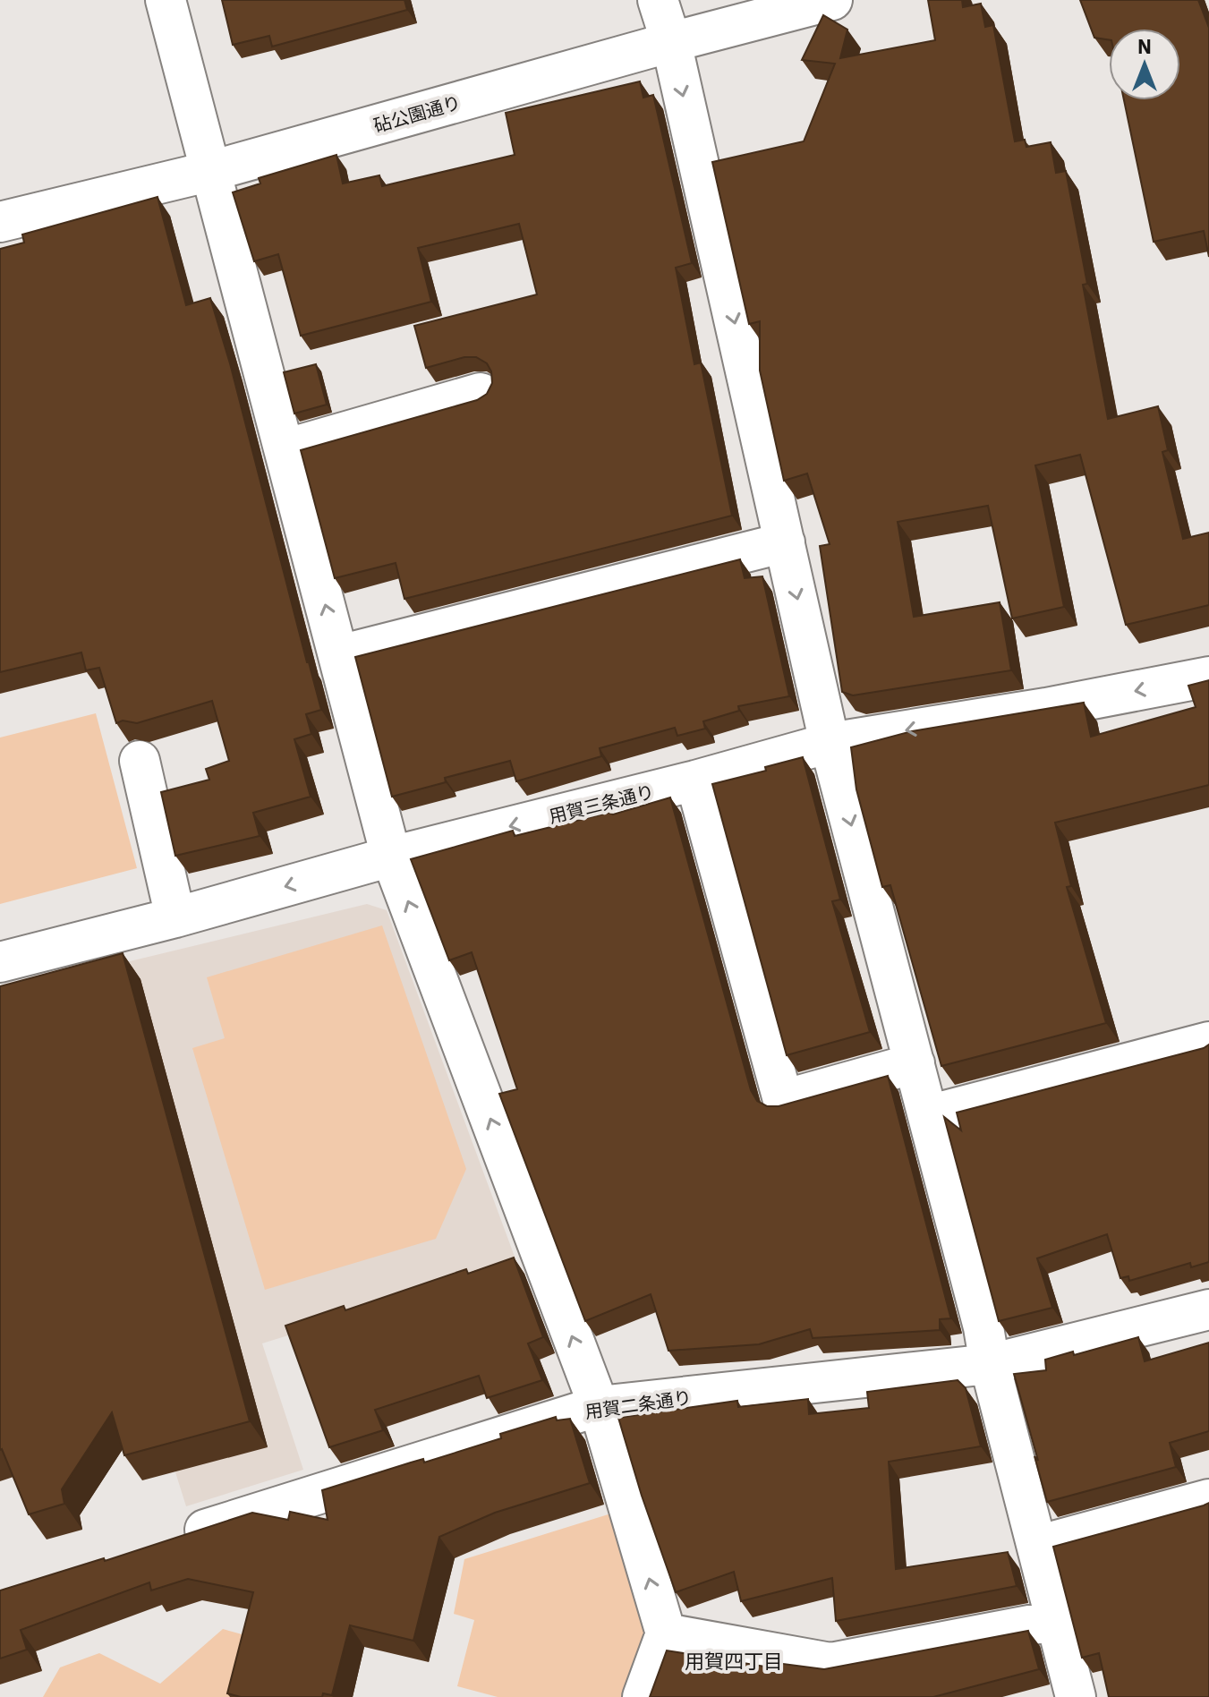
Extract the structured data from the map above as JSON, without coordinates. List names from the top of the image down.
{
  "streets": {
    "street": ["砧公園通り", "用賀三条通り", "用賀二条通り"]
  },
  "districts": ["用賀四丁目"],
  "north": "top"
}
